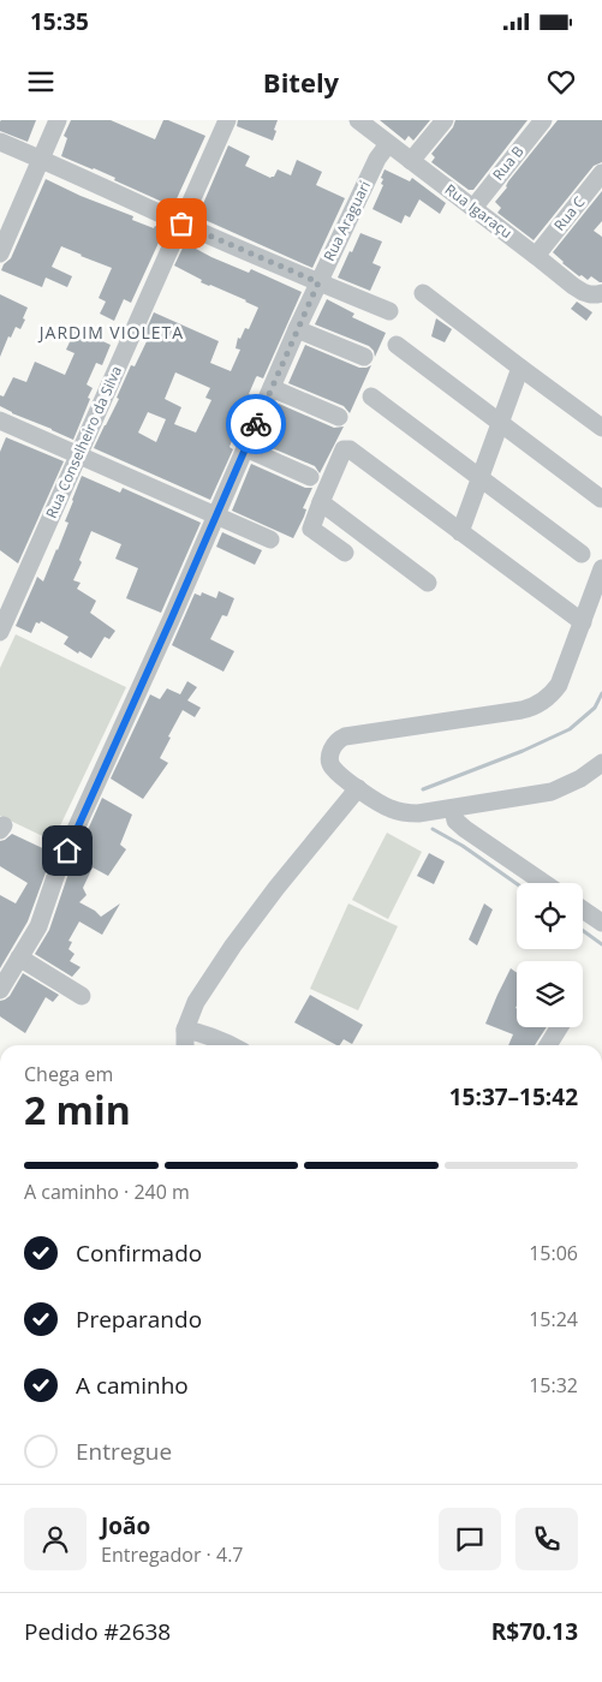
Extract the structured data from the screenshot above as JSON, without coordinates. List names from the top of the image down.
{
  "streets": {
    "street": [
      "Rua B",
      "Rua Igaraçu",
      "Rua C",
      "Rua Araguari",
      "Rua Conselheiro da Silva"
    ]
  },
  "crossings": [
    ["Rua B", "Rua Igaraçu"],
    ["Rua Igaraçu", "Rua C"],
    ["Rua Igaraçu", "Rua Araguari"]
  ],
  "districts": ["JARDIM VIOLETA"],
  "page": {
    "status": "15:35",
    "header": "Bitely",
    "heading": ["2 min", "Chega em", "15:37–15:42"],
    "panel": [
      "João",
      "Entregador · 4.7",
      "Pedido #2638",
      "R$70.13"
    ],
    "bar": "A caminho · 240 m",
    "list": [
      ["Confirmado", "15:06"],
      ["Preparando", "15:24"],
      ["A caminho", "15:32"],
      "Entregue"
    ]
  }
}
